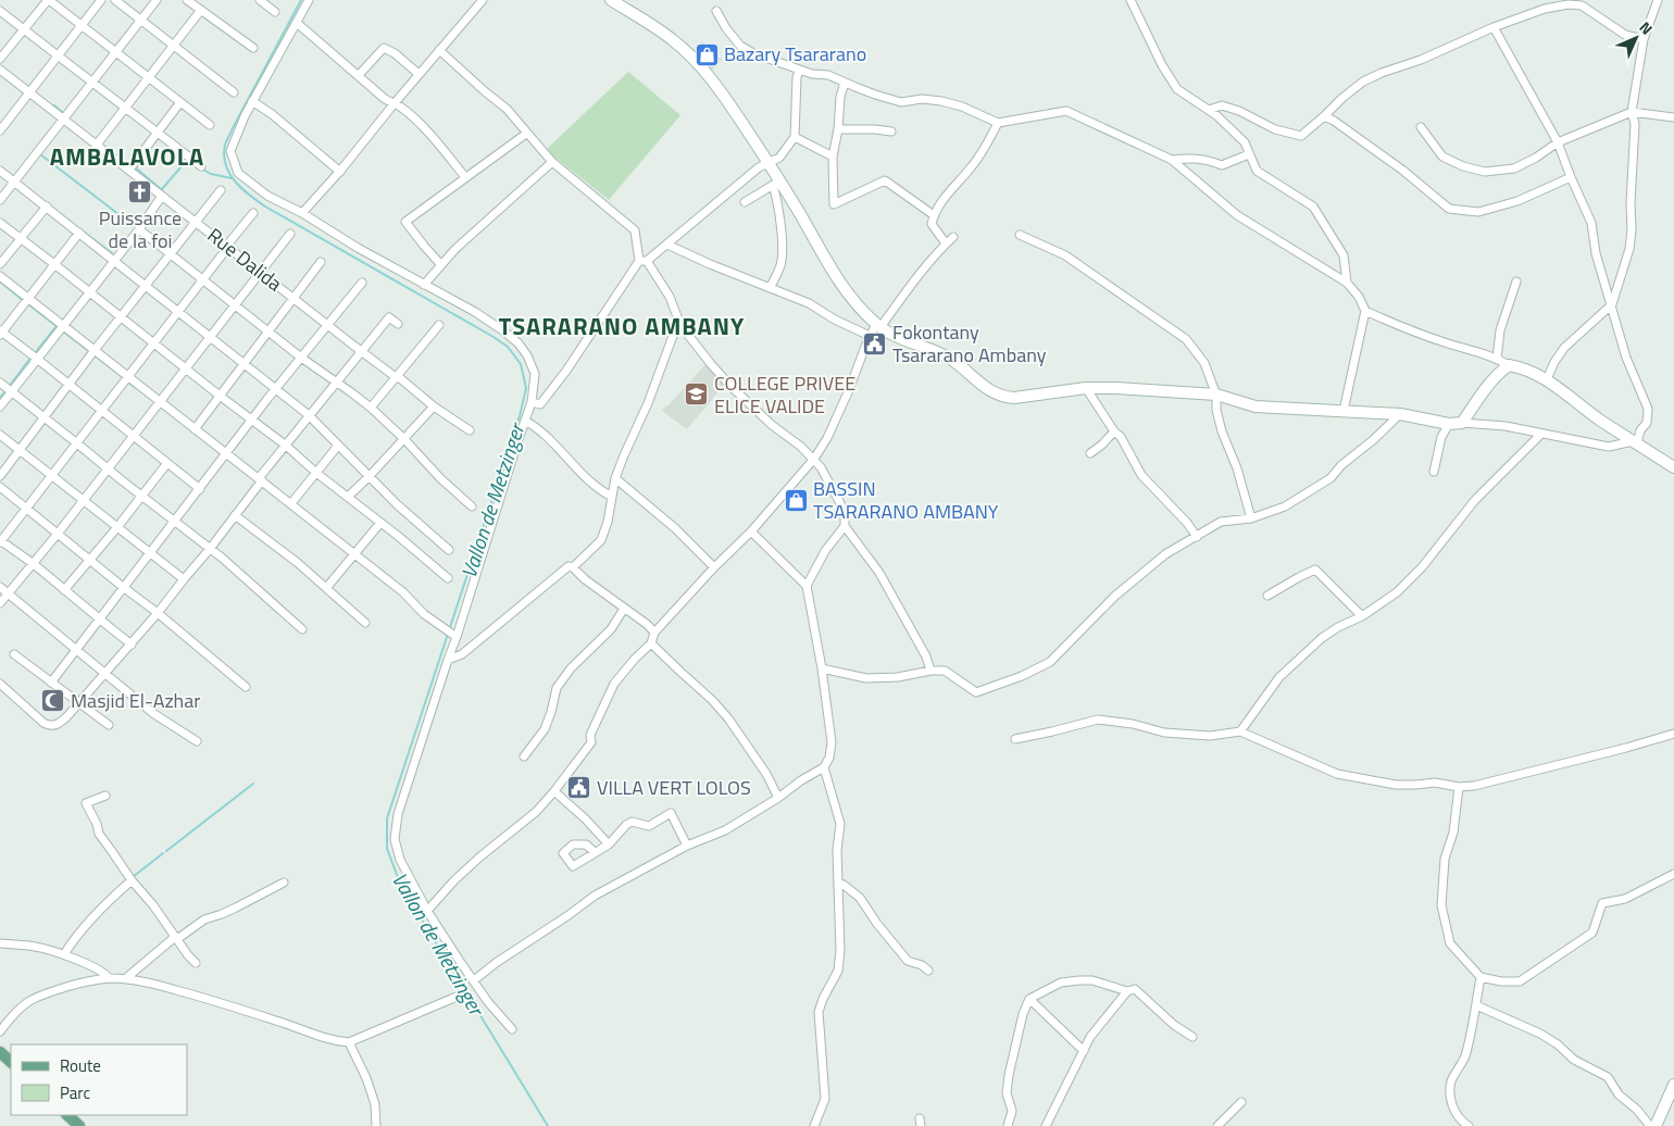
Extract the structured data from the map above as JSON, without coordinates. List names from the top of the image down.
{
  "streets": {
    "street": ["Rue Dalida"]
  },
  "districts": ["AMBALAVOLA", "TSARARANO AMBANY"],
  "water": ["Vallon de Metzinger"],
  "places": {
    "shop": ["Bazary Tsararano", "BASSIN TSARARANO AMBANY"],
    "church": ["Puissance de la foi"],
    "public building": ["Fokontany Tsararano Ambany", "VILLA VERT LOLOS"],
    "school or university": ["COLLEGE PRIVEE ELICE VALIDE"],
    "mosque": ["Masjid El-Azhar"]
  },
  "legend": ["Route", "Parc"],
  "north": "top right"
}
